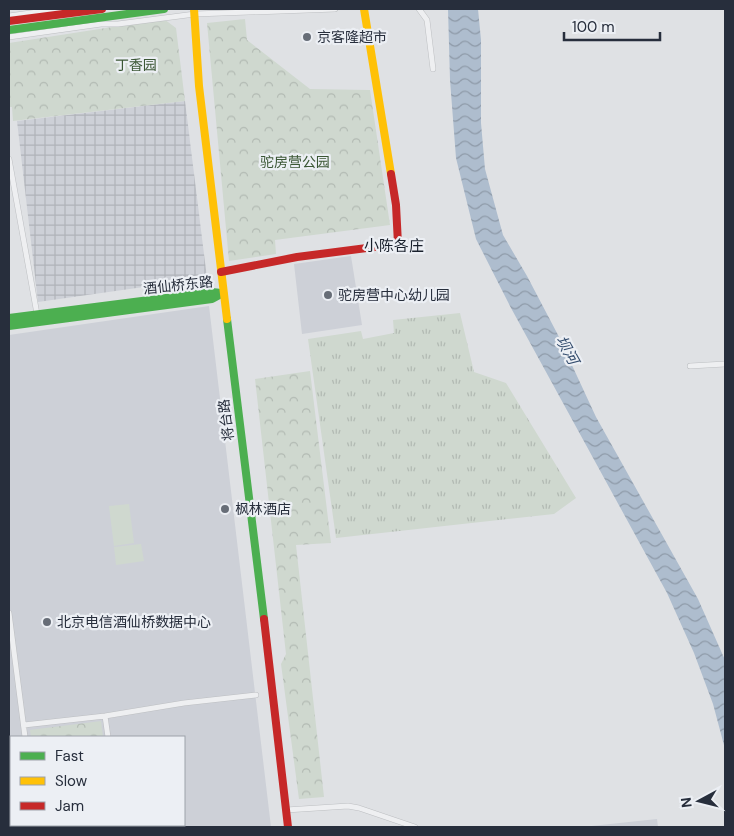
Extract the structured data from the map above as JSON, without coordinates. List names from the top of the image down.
{
  "streets": {
    "street": ["酒仙桥东路", "将台路"]
  },
  "crossings": [
    ["酒仙桥东路", "将台路"]
  ],
  "districts": ["小陈各庄"],
  "water": ["坝河"],
  "parks": ["丁香园", "驼房营公园"],
  "places": [
    "京客隆超市",
    "驼房营中心幼儿园",
    "枫林酒店",
    "北京电信酒仙桥数据中心"
  ],
  "legend": ["Fast", "Slow", "Jam"],
  "scale_bar": "100 m",
  "north": "left"
}
